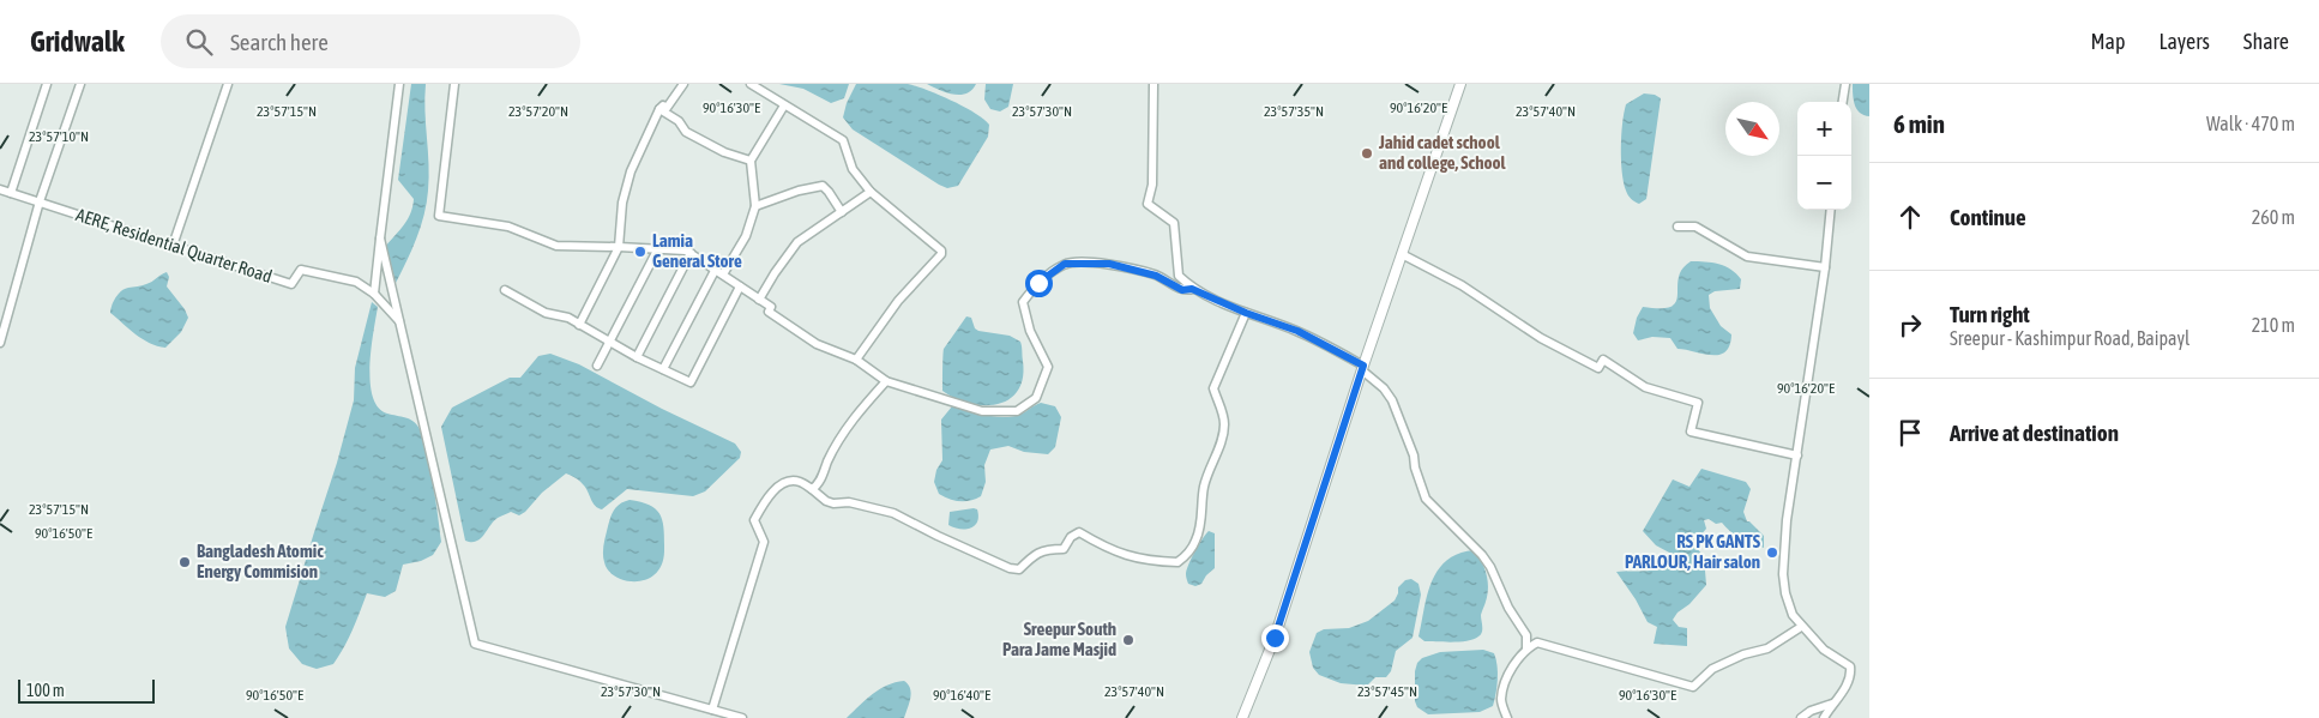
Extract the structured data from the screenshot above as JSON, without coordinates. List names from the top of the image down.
{
  "streets": {
    "street": ["AERE, Residential Quarter Road"]
  },
  "places": [
    "Jahid cadet school and college, School",
    "Lamia General Store",
    "RS PK GANTS PARLOUR, Hair salon",
    "Bangladesh Atomic Energy Commision",
    "Sreepur South Para Jame Masjid"
  ],
  "scale_bar": "100 m",
  "north": "bottom right",
  "page": {
    "header": "Gridwalk",
    "search": "Search here",
    "nav": ["Map", "Layers", "Share"],
    "heading": ["6 min", "Walk · 470 m"],
    "map_buttons": ["+", "−"],
    "list": [
      ["Continue", "260 m"],
      ["Turn right", "Sreepur - Kashimpur Road, Baipayl", "210 m"],
      "Arrive at destination"
    ],
    "scale": "100 m"
  },
  "coordinates": [
    "90°16'30\"E",
    "90°16'20\"E",
    "23°57'15\"N",
    "23°57'20\"N",
    "23°57'30\"N",
    "23°57'35\"N",
    "23°57'40\"N",
    "23°57'10\"N",
    "90°16'50\"E",
    "23°57'45\"N",
    "90°16'40\"E"
  ]
}
